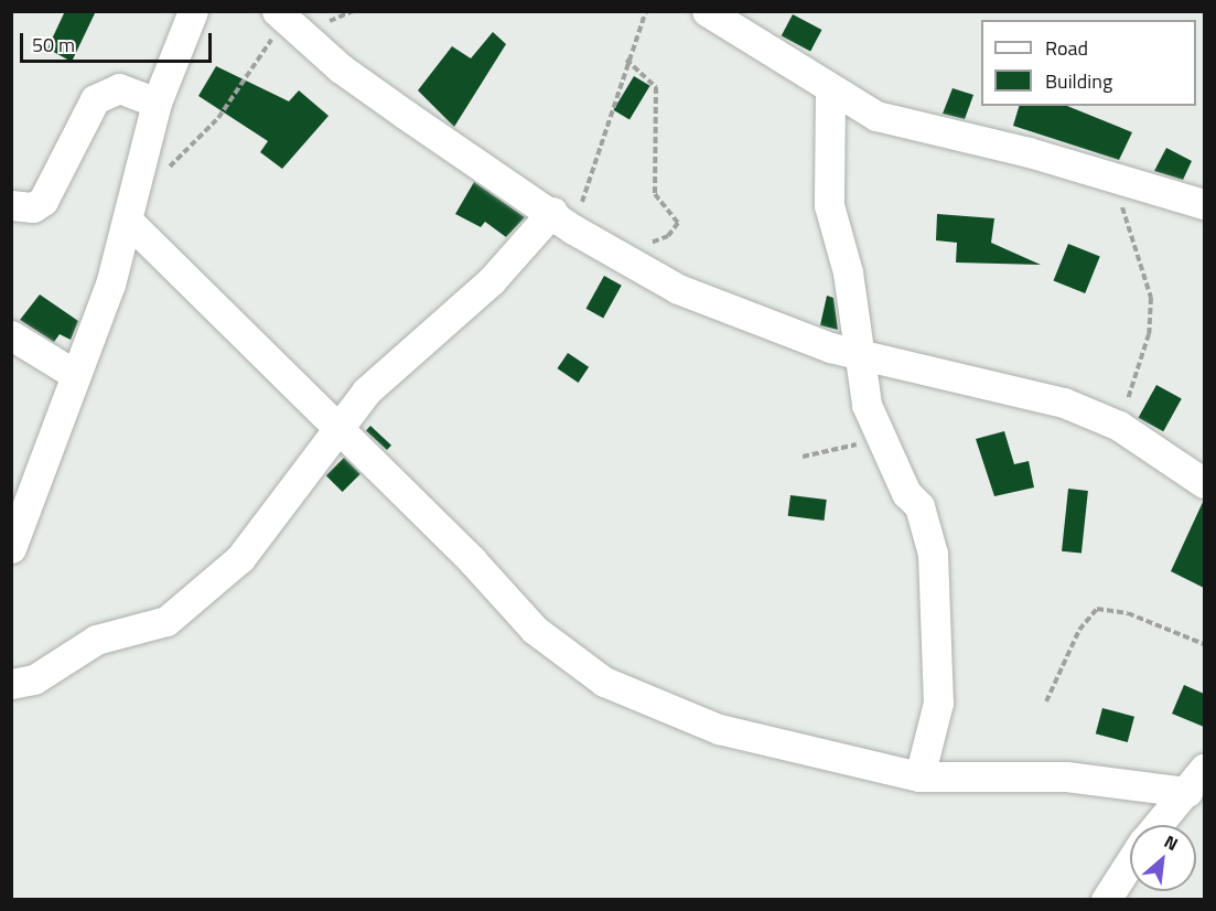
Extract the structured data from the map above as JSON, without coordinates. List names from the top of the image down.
{
  "legend": ["Road", "Building"],
  "scale_bar": "50 m",
  "north": "top right"
}
